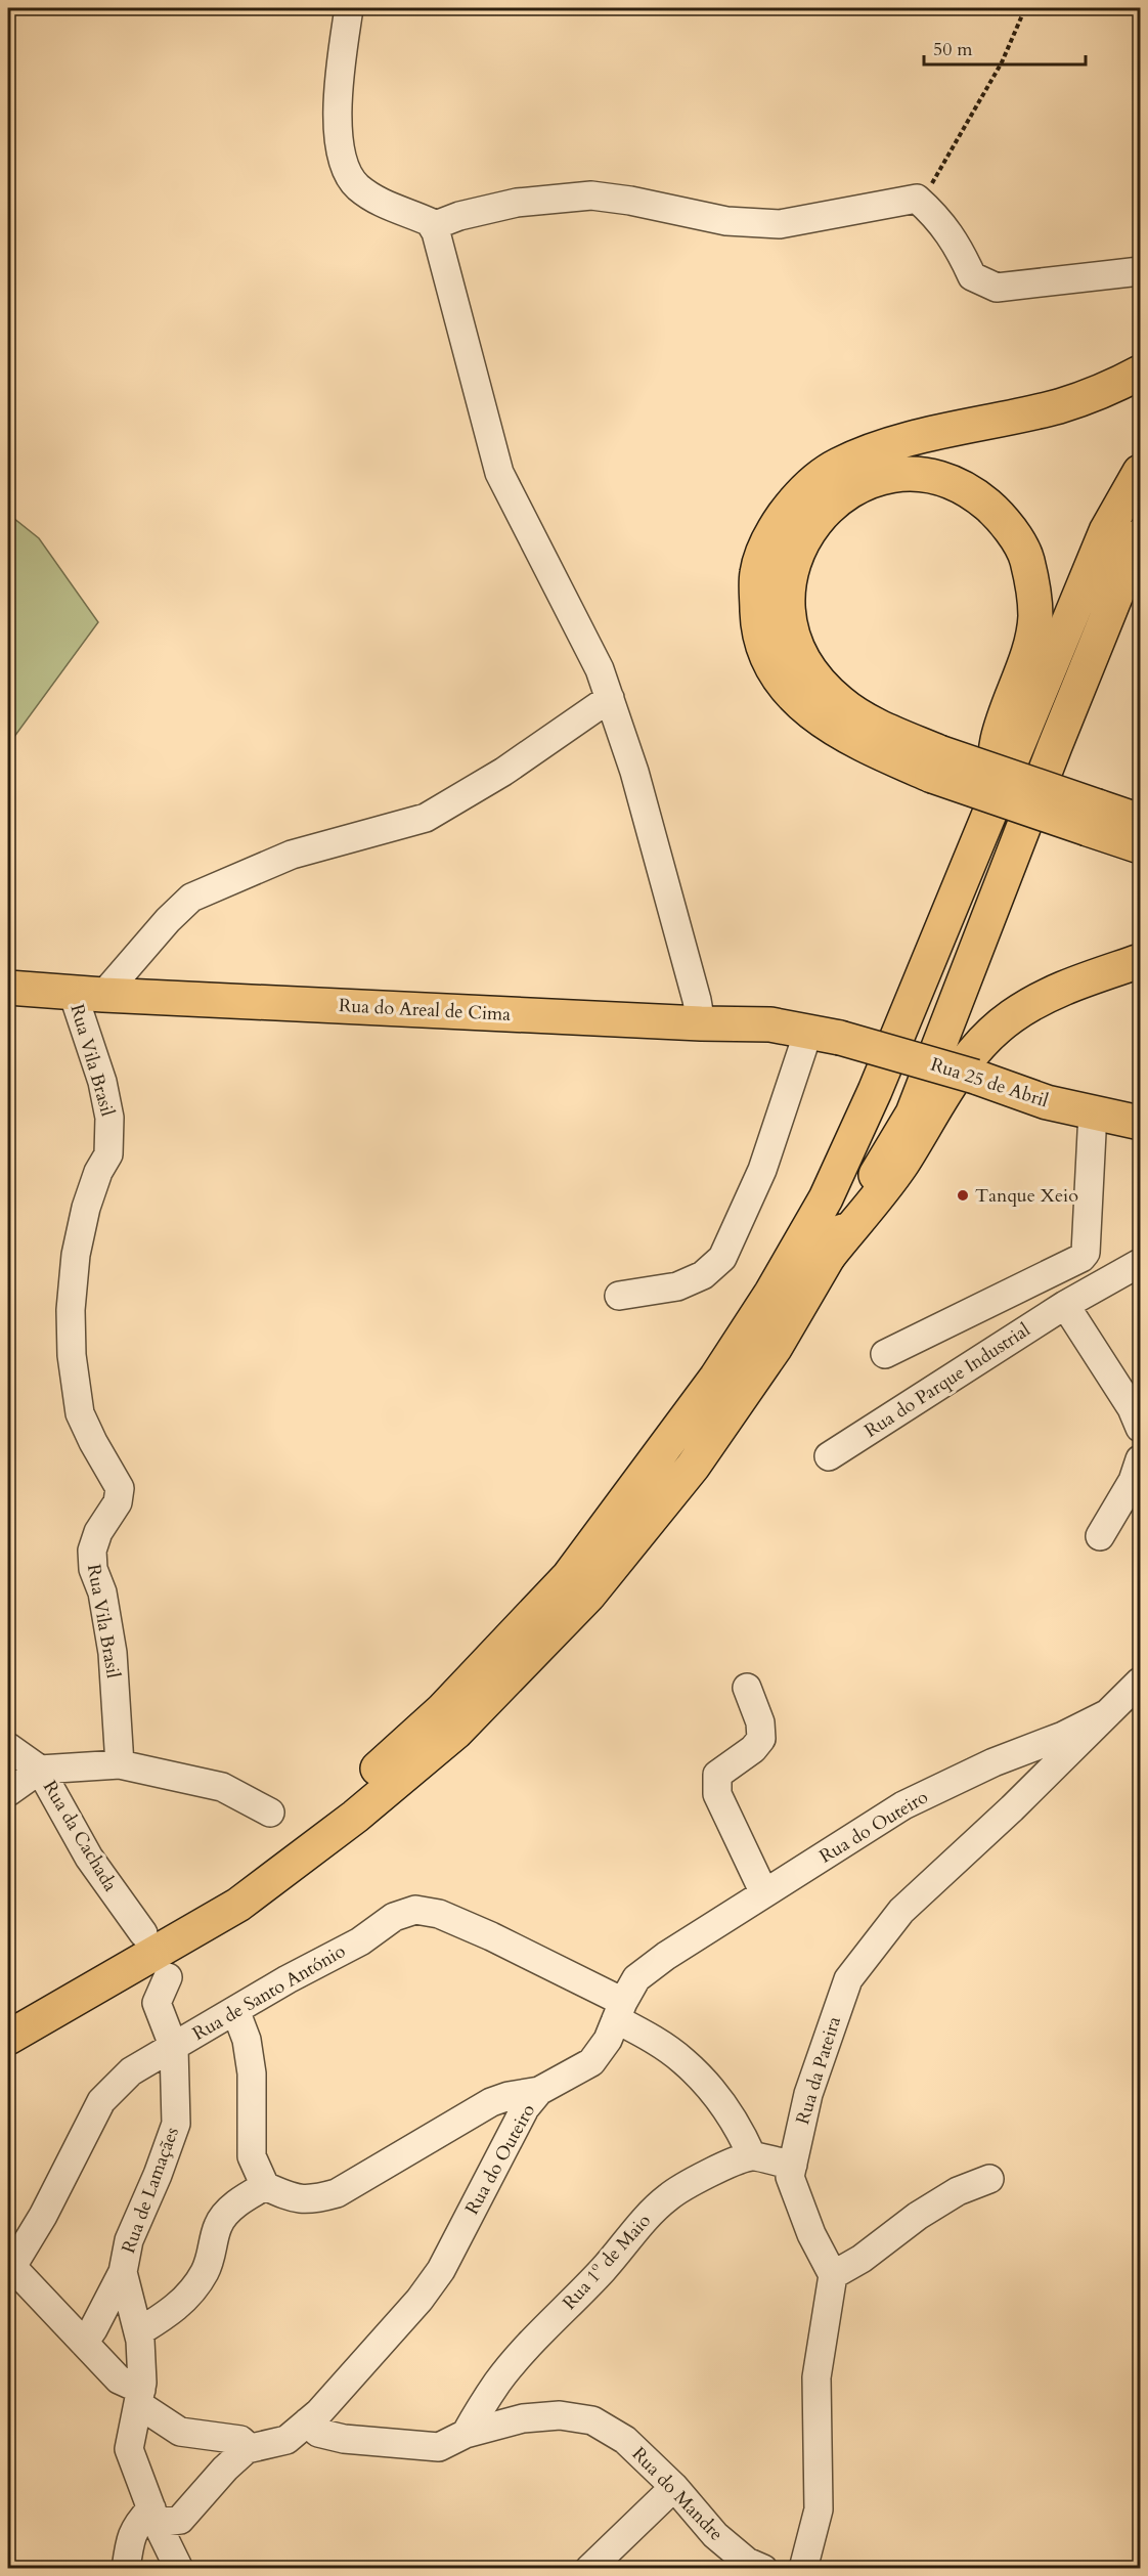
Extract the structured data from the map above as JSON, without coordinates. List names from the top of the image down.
{
  "streets": {
    "main road": ["Rua do Areal de Cima", "Rua 25 de Abril"],
    "street": [
      "Rua Vila Brasil",
      "Rua do Parque Industrial",
      "Rua do Outeiro",
      "Rua da Cachada",
      "Rua de Santo António",
      "Rua da Pateira",
      "Rua de Lamaçães",
      "Rua 1º de Maio",
      "Rua do Mandre"
    ]
  },
  "crossings": [
    ["Rua do Areal de Cima", "Rua Vila Brasil"],
    ["Rua do Areal de Cima", "Rua 25 de Abril"],
    ["Rua do Outeiro", "Rua de Santo António"],
    ["Rua do Outeiro", "Rua da Pateira"],
    ["Rua do Outeiro", "Rua de Lamaçães"],
    ["Rua do Outeiro", "Rua do Mandre"],
    ["Rua de Santo António", "Rua de Lamaçães"],
    ["Rua de Santo António", "Rua 1º de Maio"],
    ["Rua 1º de Maio", "Rua do Mandre"]
  ],
  "places": ["Tanque Xeio"],
  "scale_bar": "50 m"
}
